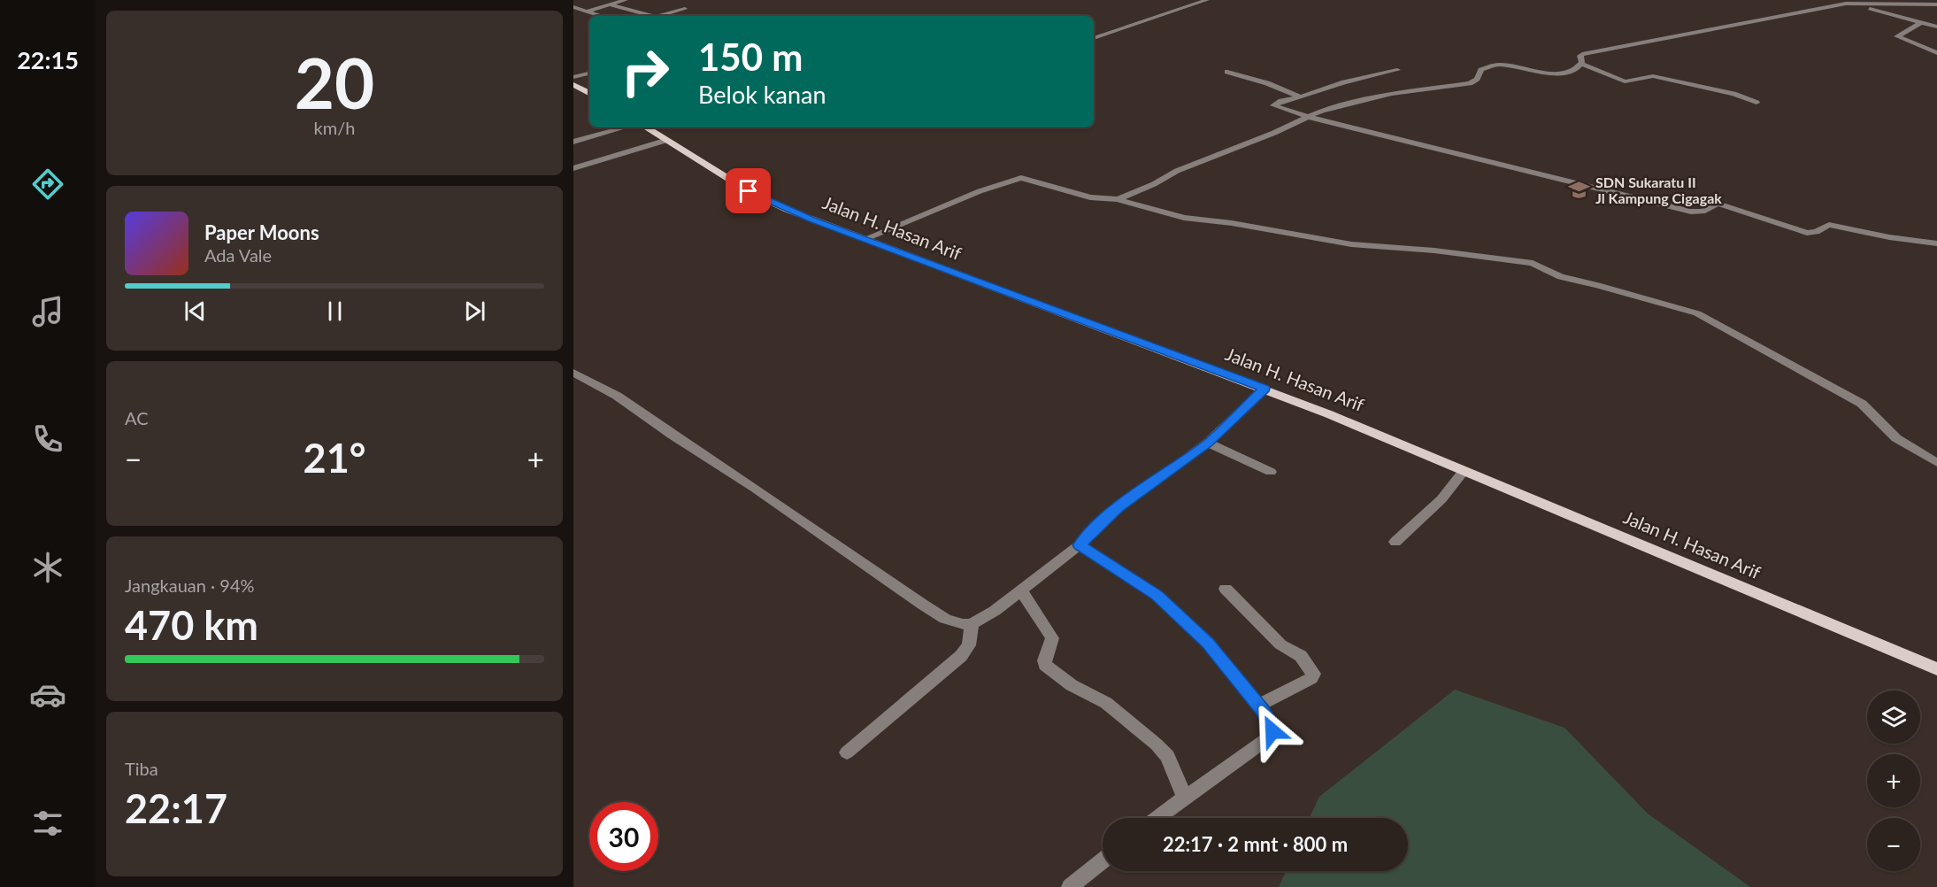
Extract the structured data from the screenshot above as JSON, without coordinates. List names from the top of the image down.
{
  "streets": {
    "main road": ["Jalan H. Hasan Arif"]
  },
  "places": {
    "school or university": ["SDN Sukaratu II Jl Kampung Cigagak"]
  },
  "page": {
    "tabs": "22:15",
    "tile": [
      ["20", "km/h"],
      "AC",
      ["Jangkauan · 94%", "470 km"],
      ["Tiba", "22:17"]
    ],
    "turn": ["150 m", "Belok kanan"],
    "song": ["Paper Moons", "Ada Vale"],
    "heat": ["−", "21°", "+"],
    "map_buttons": ["+", "−"],
    "limit": "30",
    "trip": "22:17 · 2 mnt · 800 m"
  }
}
